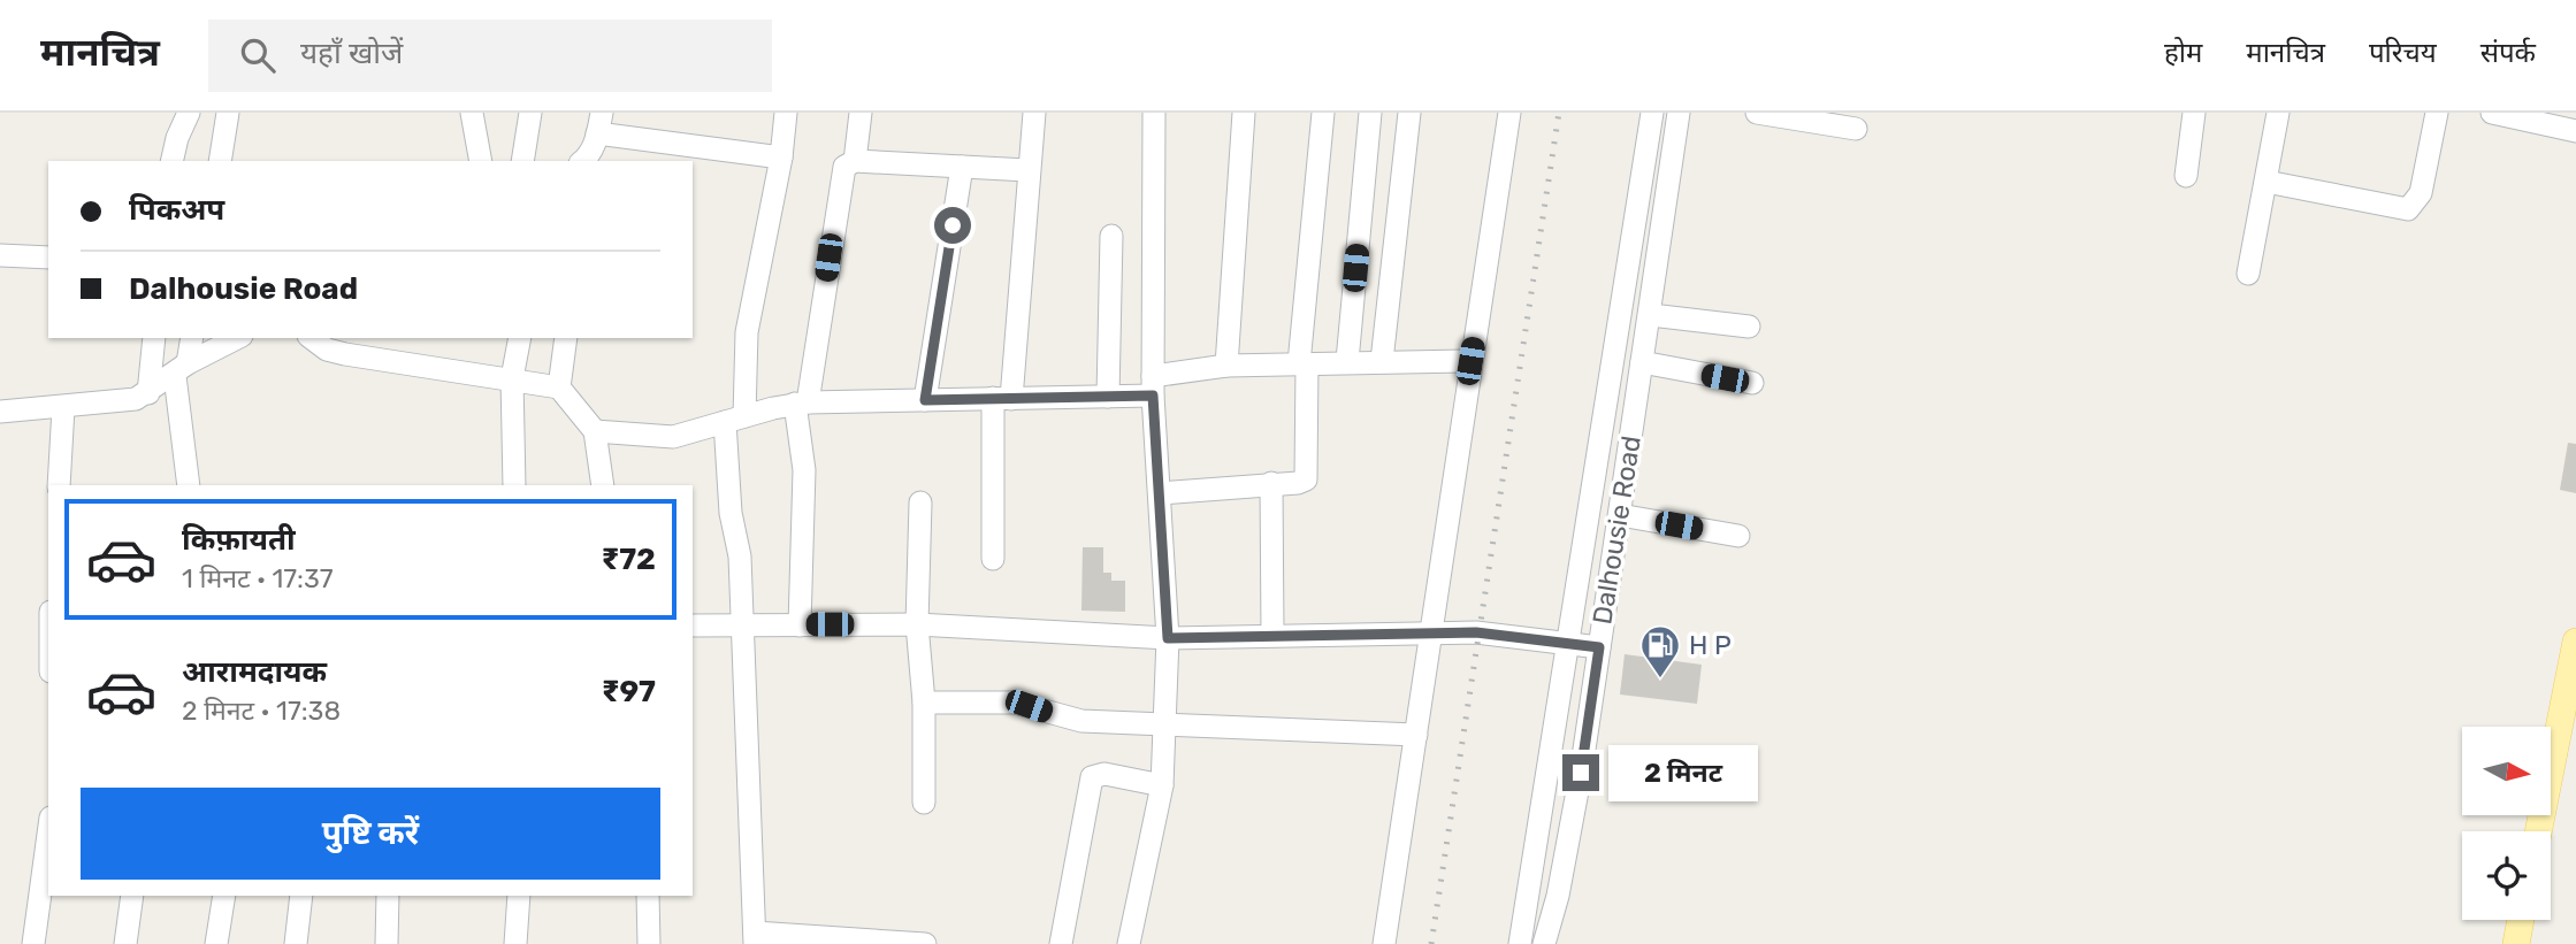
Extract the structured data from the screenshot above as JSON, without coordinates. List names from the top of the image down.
{
  "streets": {
    "street": ["Dalhousie Road"]
  },
  "places": {
    "fuel station": ["H P"]
  },
  "north": "right",
  "page": {
    "header": "मानचित्र",
    "search": "यहाँ खोजें",
    "nav": [
      "होम",
      "मानचित्र",
      "परिचय",
      "संपर्क"
    ],
    "banner": ["पिकअप", "Dalhousie Road"],
    "list": [
      {
        "name": "किफ़ायती",
        "note": "1 मिनट · 17:37",
        "value": "₹72"
      },
      {
        "name": "आरामदायक",
        "note": "2 मिनट · 17:38",
        "value": "₹97"
      }
    ],
    "bubble": "2 मिनट",
    "buttons": "पुष्टि करें"
  }
}
